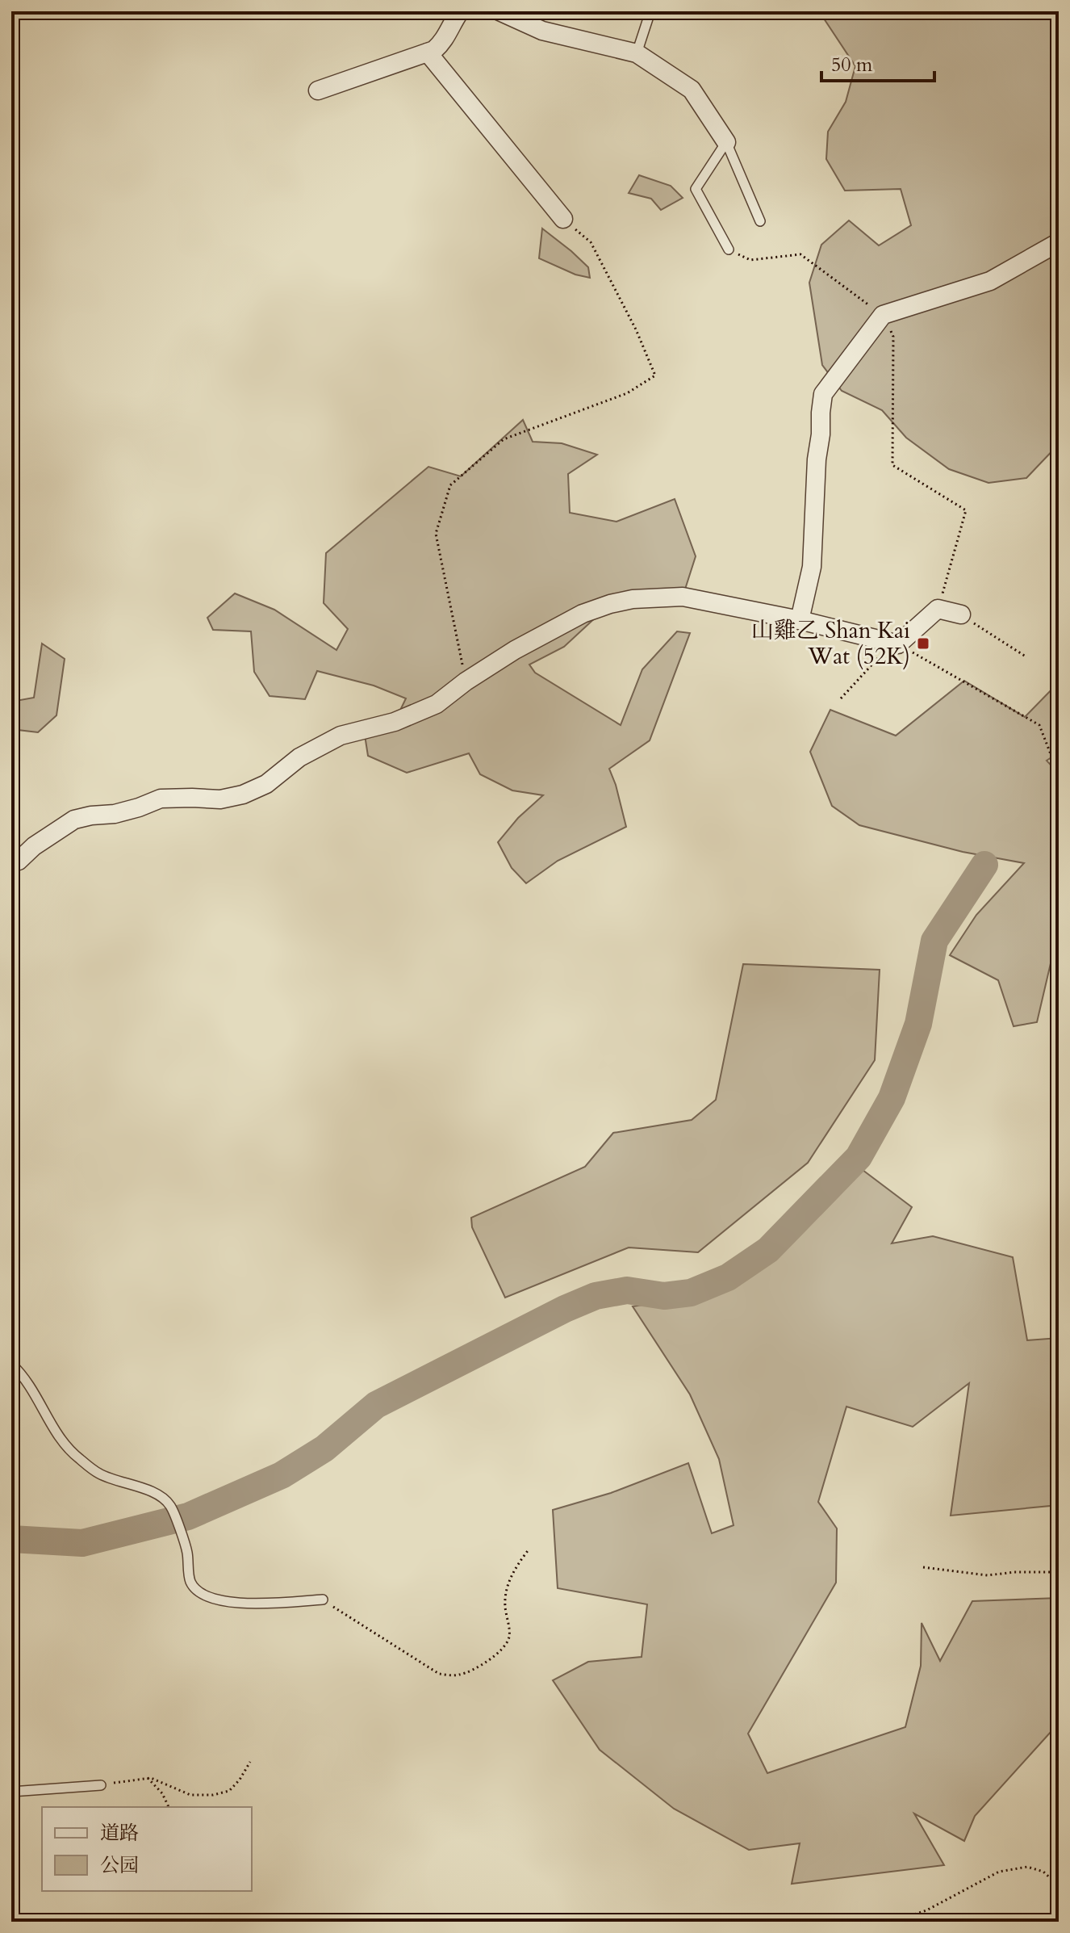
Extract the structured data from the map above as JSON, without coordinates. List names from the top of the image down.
{
  "places": {
    "transit": ["山雞乙 Shan Kai Wat (52K)"]
  },
  "legend": ["道路", "公园"],
  "scale_bar": "50 m"
}
